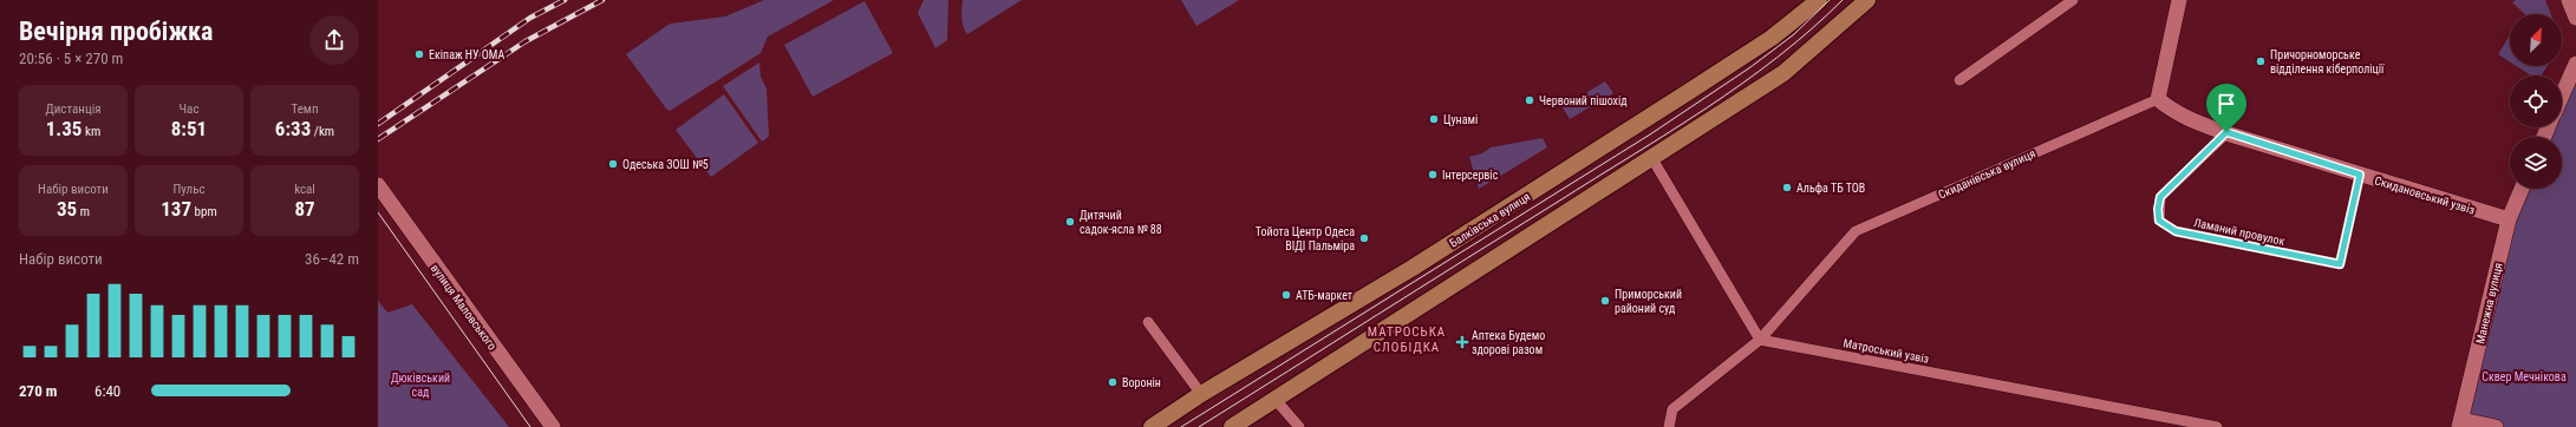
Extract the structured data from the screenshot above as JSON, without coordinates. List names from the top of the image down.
{
  "streets": {
    "main road": ["Балківська вулиця"],
    "street": [
      "Скиданівська вулиця",
      "Скидановський узвіз",
      "Ламаний провулок",
      "Манежна вулиця",
      "вулиця Маловського",
      "Матроський узвіз"
    ]
  },
  "crossings": [
    ["Скиданівська вулиця", "Скидановський узвіз"],
    ["Скиданівська вулиця", "Матроський узвіз"],
    ["Скидановський узвіз", "Ламаний провулок"],
    ["Скидановський узвіз", "Манежна вулиця"]
  ],
  "districts": ["МАТРОСЬКА СЛОБІДКА"],
  "parks": ["Сквер Мечнікова", "Дюківський сад"],
  "places": {
    "other": [
      "Екіпаж НУ ОМА",
      "Причорноморське відділення кіберполіції",
      "Червоний пішохід",
      "Цунамі",
      "Одеська ЗОШ №5",
      "Інтерсервіс",
      "Альфа ТБ ТОВ",
      "Дитячий садок-ясла № 88",
      "Тойота Центр Одеса ВІДІ Пальміра",
      "АТБ-маркет",
      "Приморський районий суд",
      "Воронін"
    ],
    "health": ["Аптека Будемо здорові разом"]
  },
  "north": "top right",
  "page": {
    "heading": ["Вечірня пробіжка", "20:56 · 5 × 270 m"],
    "stats": [
      ["Дистанція", "1.35 km"],
      ["Час", "8:51"],
      ["Темп", "6:33 /km"],
      ["Набір висоти", "35 m"],
      ["Пульс", "137 bpm"],
      ["kcal", "87"]
    ],
    "chart": ["Набір висоти", "36–42 m"],
    "list": [
      {
        "name": "270 m",
        "note": "6:40"
      }
    ]
  }
}
